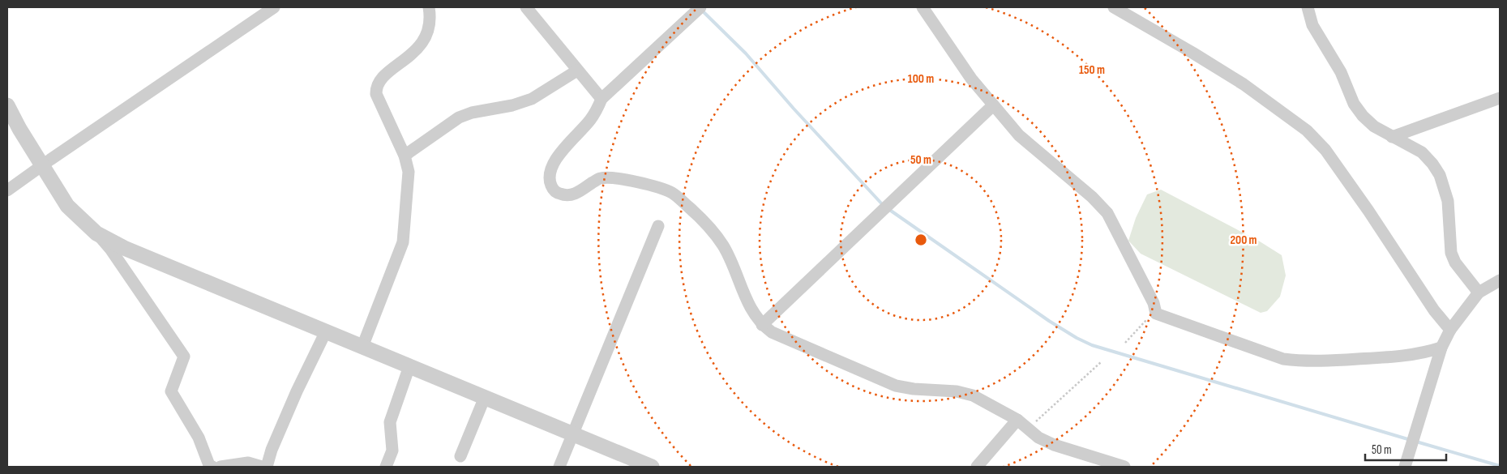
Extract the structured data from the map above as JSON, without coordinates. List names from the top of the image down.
{
  "scale_bar": "50 m",
  "rings": [
    "150 m",
    "100 m",
    "50 m",
    "200 m"
  ]
}
